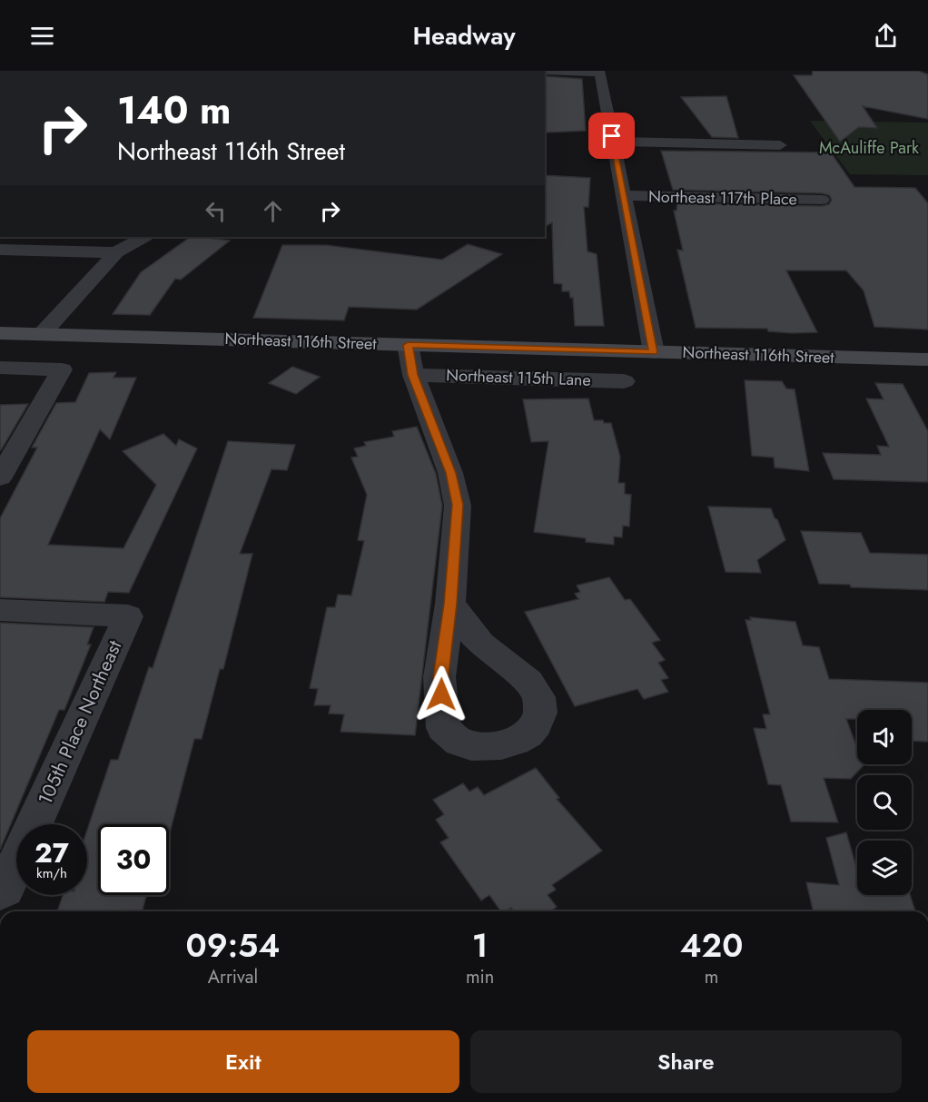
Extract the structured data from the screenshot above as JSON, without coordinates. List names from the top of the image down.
{
  "streets": {
    "street": [
      "Northeast 117th Place",
      "Northeast 116th Street",
      "Northeast 115th Lane",
      "105th Place Northeast"
    ]
  },
  "parks": ["McAuliffe Park"],
  "page": {
    "header": "Headway",
    "turn": ["140 m", "Northeast 116th Street"],
    "speed": "27 km/h",
    "limit": "30",
    "eta": [
      "09:54",
      "Arrival",
      "1",
      "min",
      "420",
      "m"
    ],
    "buttons": ["Exit", "Share"]
  }
}
